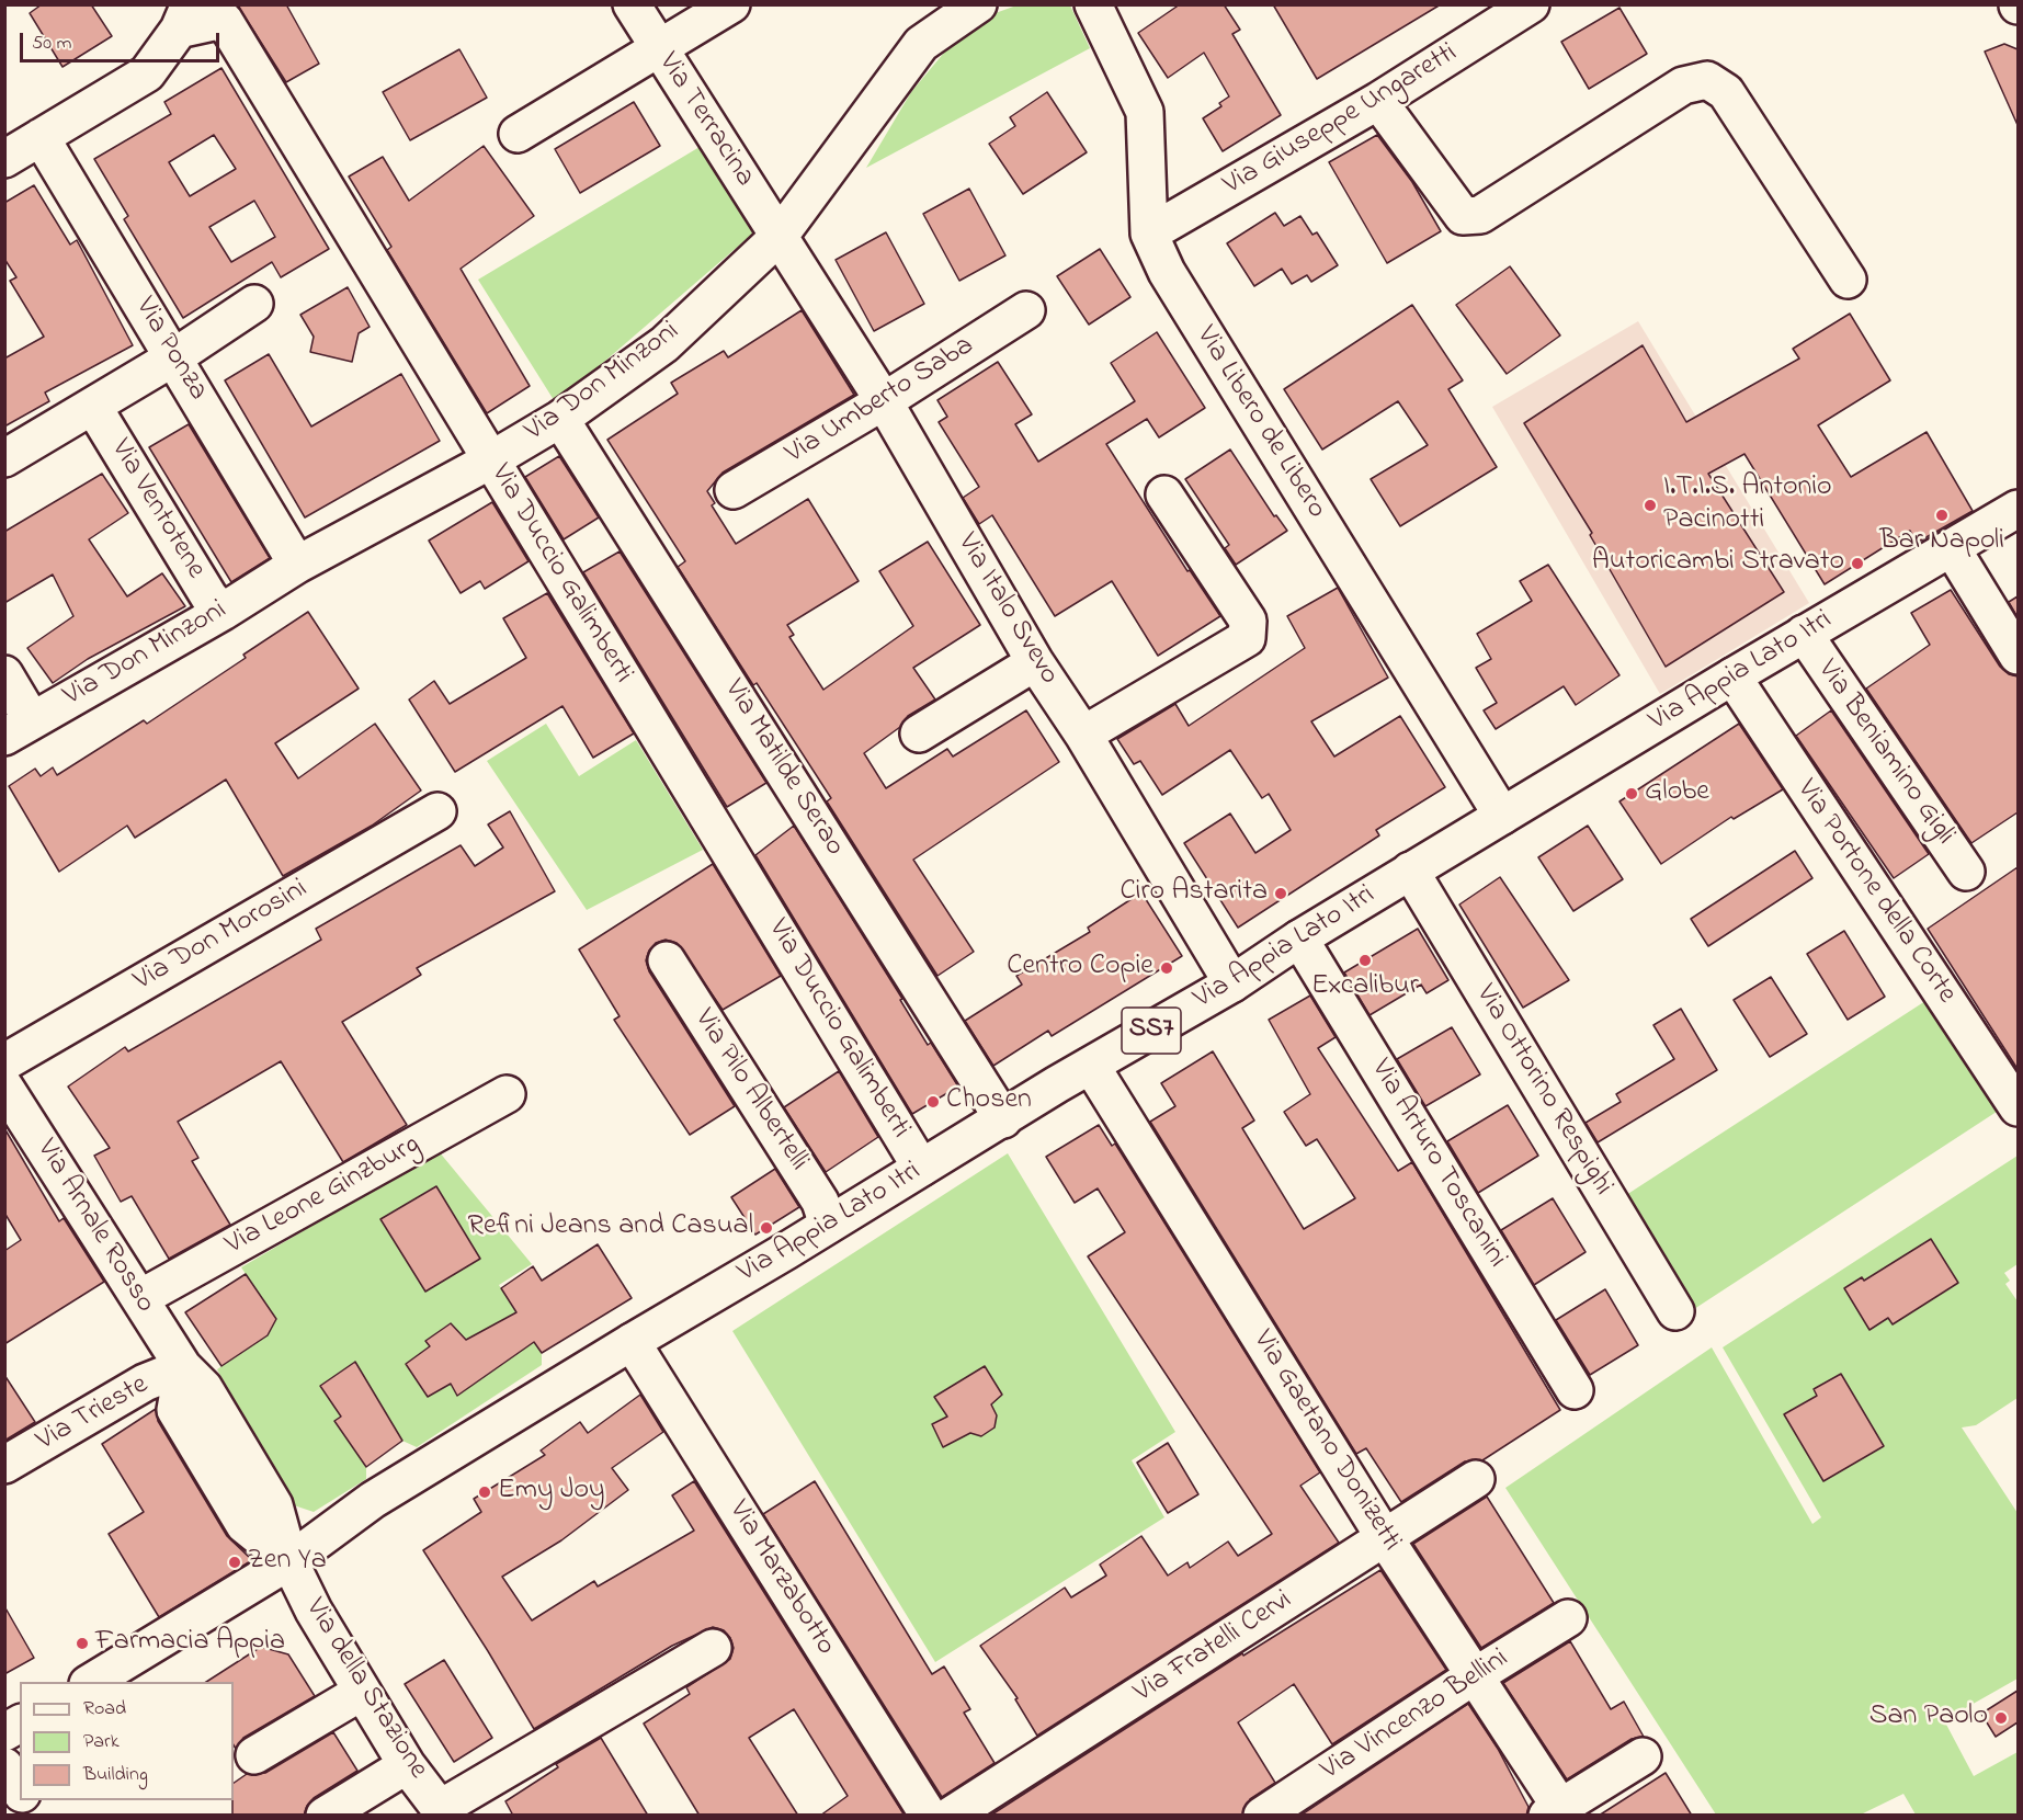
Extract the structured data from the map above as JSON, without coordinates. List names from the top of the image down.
{
  "streets": {
    "street": [
      "Via Terracina",
      "Via Giuseppe Ungaretti",
      "Via Ponza",
      "Via Don Minzoni",
      "Via Umberto Saba",
      "Via Libero de Libero",
      "Via Ventotene",
      "Via Duccio Galimberti",
      "Via Italo Svevo",
      "Via Appia Lato Itri",
      "Via Beniamino Gigli",
      "Via Matilde Serao",
      "Via Portone della Corte",
      "Via Don Morosini",
      "SS7",
      "Via Pilo Albertelli",
      "Via Ottorino Respighi",
      "Via Arturo Toscanini",
      "Via Leone Ginzburg",
      "Via Arnale Rosso",
      "Via Trieste",
      "Via Gaetano Donizetti",
      "Via Marzabotto",
      "Via Fratelli Cervi",
      "Via della Stazione",
      "Via Vincenzo Bellini"
    ]
  },
  "crossings": [
    ["Via Terracina", "Via Don Minzoni"],
    ["Via Terracina", "Via Italo Svevo"],
    ["Via Giuseppe Ungaretti", "Via Libero de Libero"],
    ["Via Ponza", "Via Don Minzoni"],
    ["Via Don Minzoni", "Via Ventotene"],
    ["Via Don Minzoni", "Via Duccio Galimberti"],
    ["Via Don Minzoni", "Via Italo Svevo"],
    ["Via Don Minzoni", "Via Matilde Serao"],
    ["Via Umberto Saba", "Via Italo Svevo"],
    ["Via Libero de Libero", "Via Appia Lato Itri"],
    ["Via Duccio Galimberti", "Via Appia Lato Itri"],
    ["Via Italo Svevo", "Via Appia Lato Itri"],
    ["Via Appia Lato Itri", "Via Beniamino Gigli"],
    ["Via Appia Lato Itri", "Via Matilde Serao"],
    ["Via Appia Lato Itri", "Via Portone della Corte"],
    ["Via Appia Lato Itri", "SS7"],
    ["Via Appia Lato Itri", "Via Pilo Albertelli"],
    ["Via Appia Lato Itri", "Via Ottorino Respighi"],
    ["Via Appia Lato Itri", "Via Arturo Toscanini"],
    ["Via Appia Lato Itri", "Via Arnale Rosso"],
    ["Via Appia Lato Itri", "Via Gaetano Donizetti"],
    ["Via Appia Lato Itri", "Via Marzabotto"],
    ["Via Appia Lato Itri", "Via della Stazione"],
    ["SS7", "Via Arnale Rosso"],
    ["SS7", "Via della Stazione"],
    ["Via Leone Ginzburg", "Via Arnale Rosso"],
    ["Via Arnale Rosso", "Via Trieste"],
    ["Via Arnale Rosso", "Via della Stazione"],
    ["Via Gaetano Donizetti", "Via Fratelli Cervi"],
    ["Via Gaetano Donizetti", "Via Vincenzo Bellini"]
  ],
  "places": [
    "I.T.I.S. Antonio Pacinotti",
    "Bar Napoli",
    "Autoricambi Stravato",
    "Globe",
    "Ciro Astarita",
    "Excalibur",
    "Centro Copie",
    "Chosen",
    "Refini Jeans and Casual",
    "Emy Joy",
    "Zen Ya",
    "Farmacia Appia",
    "San Paolo"
  ],
  "legend": ["Road", "Park", "Building"],
  "scale_bar": "50 m"
}
